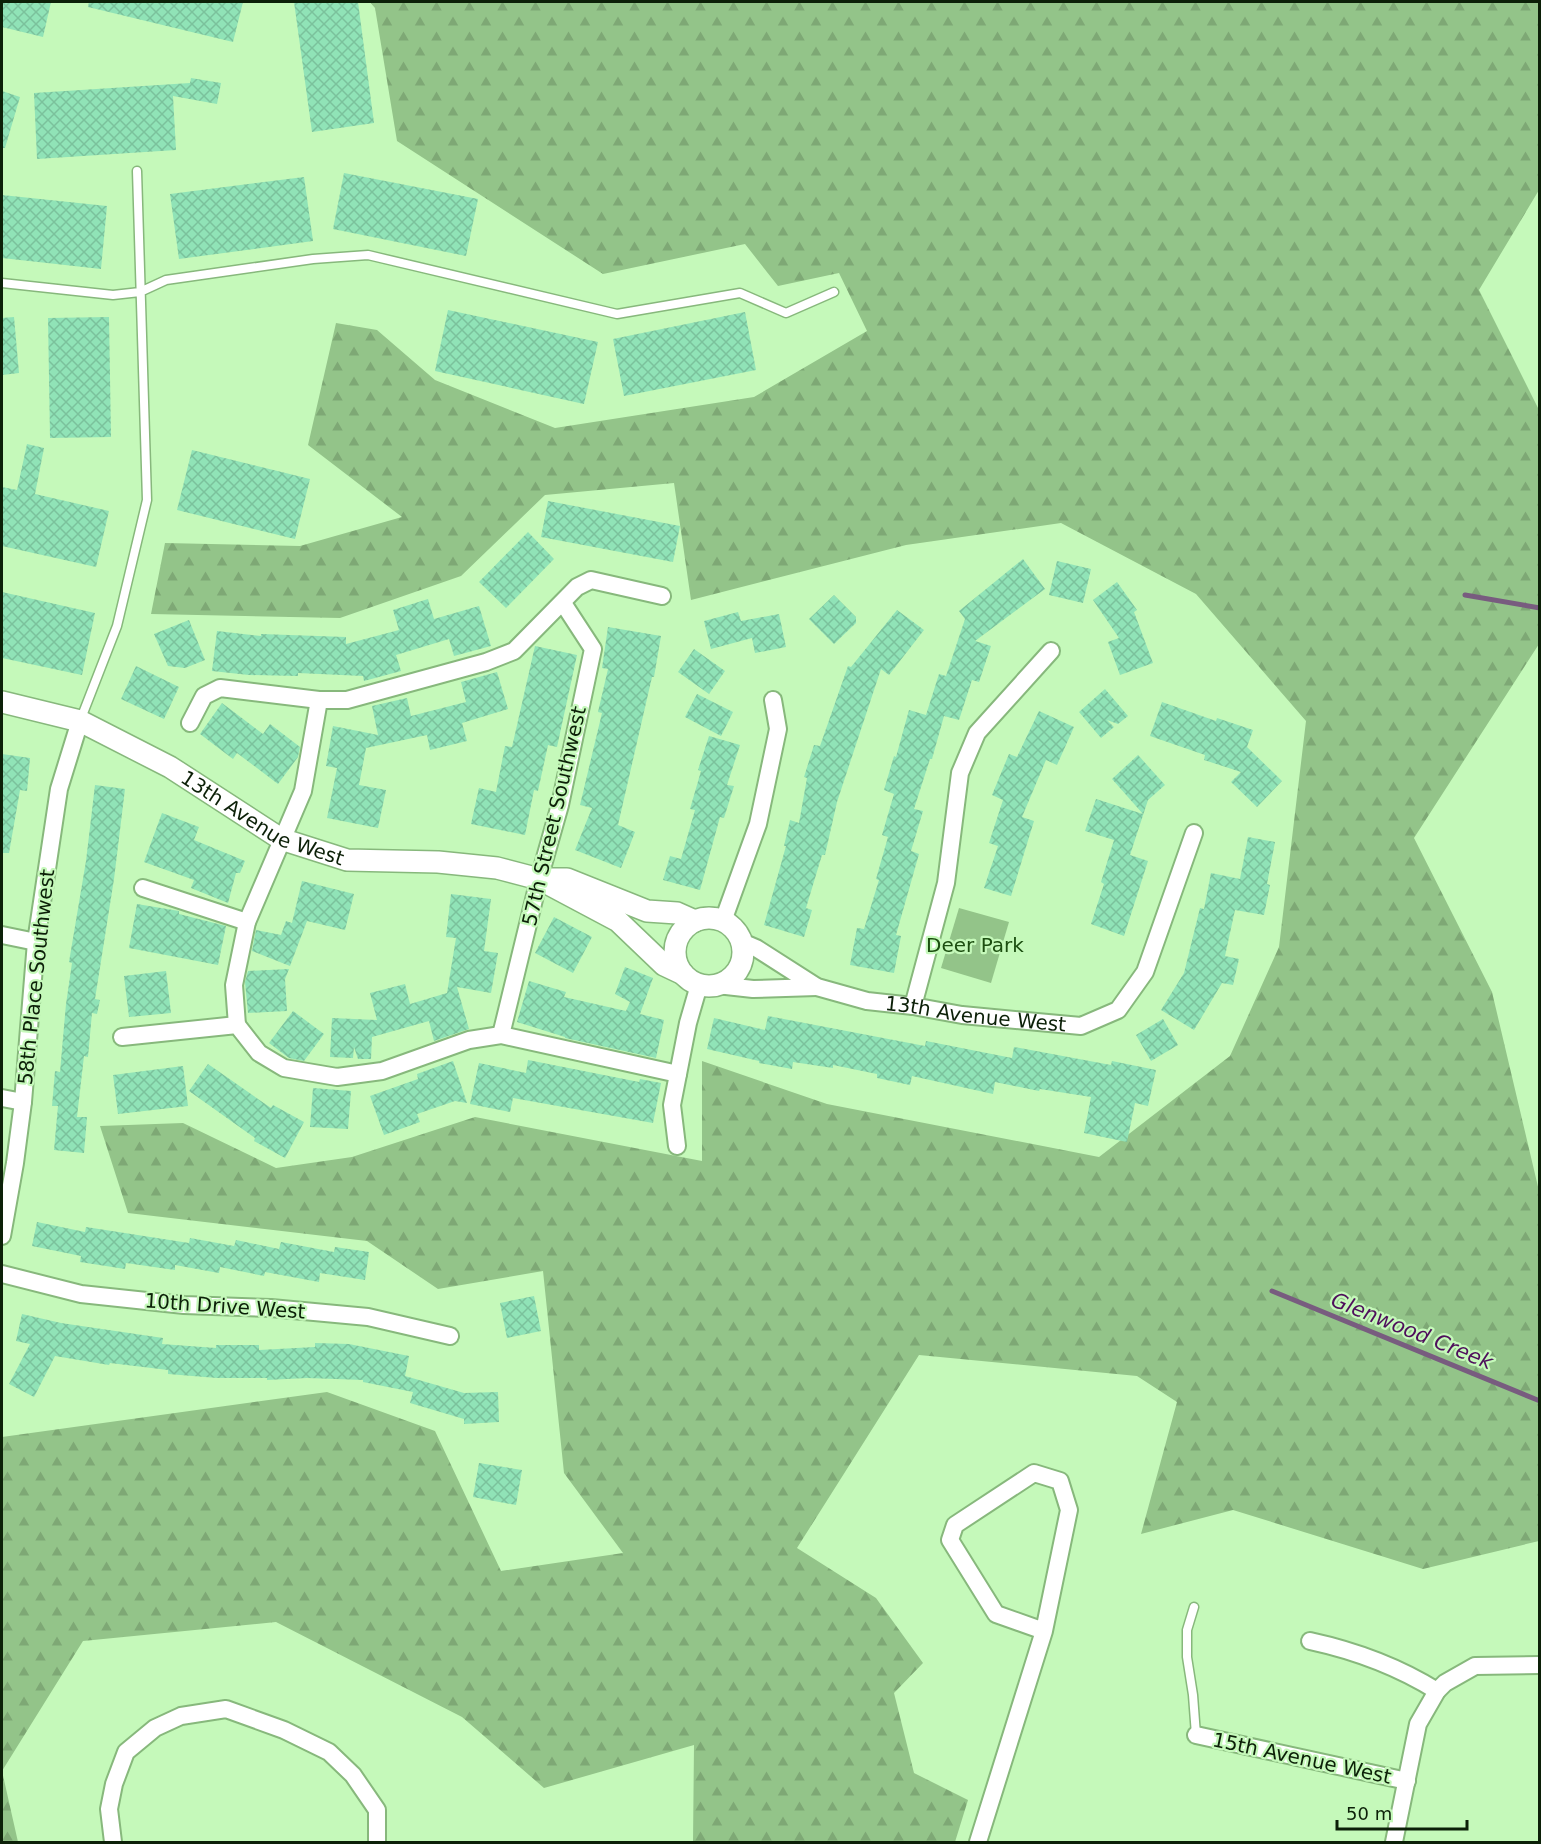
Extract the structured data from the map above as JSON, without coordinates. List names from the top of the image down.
{
  "streets": {
    "street": [
      "13th Avenue West",
      "57th Street Southwest",
      "58th Place Southwest",
      "10th Drive West",
      "15th Avenue West"
    ]
  },
  "crossings": [
    ["13th Avenue West", "57th Street Southwest"],
    ["13th Avenue West", "58th Place Southwest"]
  ],
  "water": ["Glenwood Creek"],
  "parks": ["Deer Park"],
  "scale_bar": "50 m"
}
